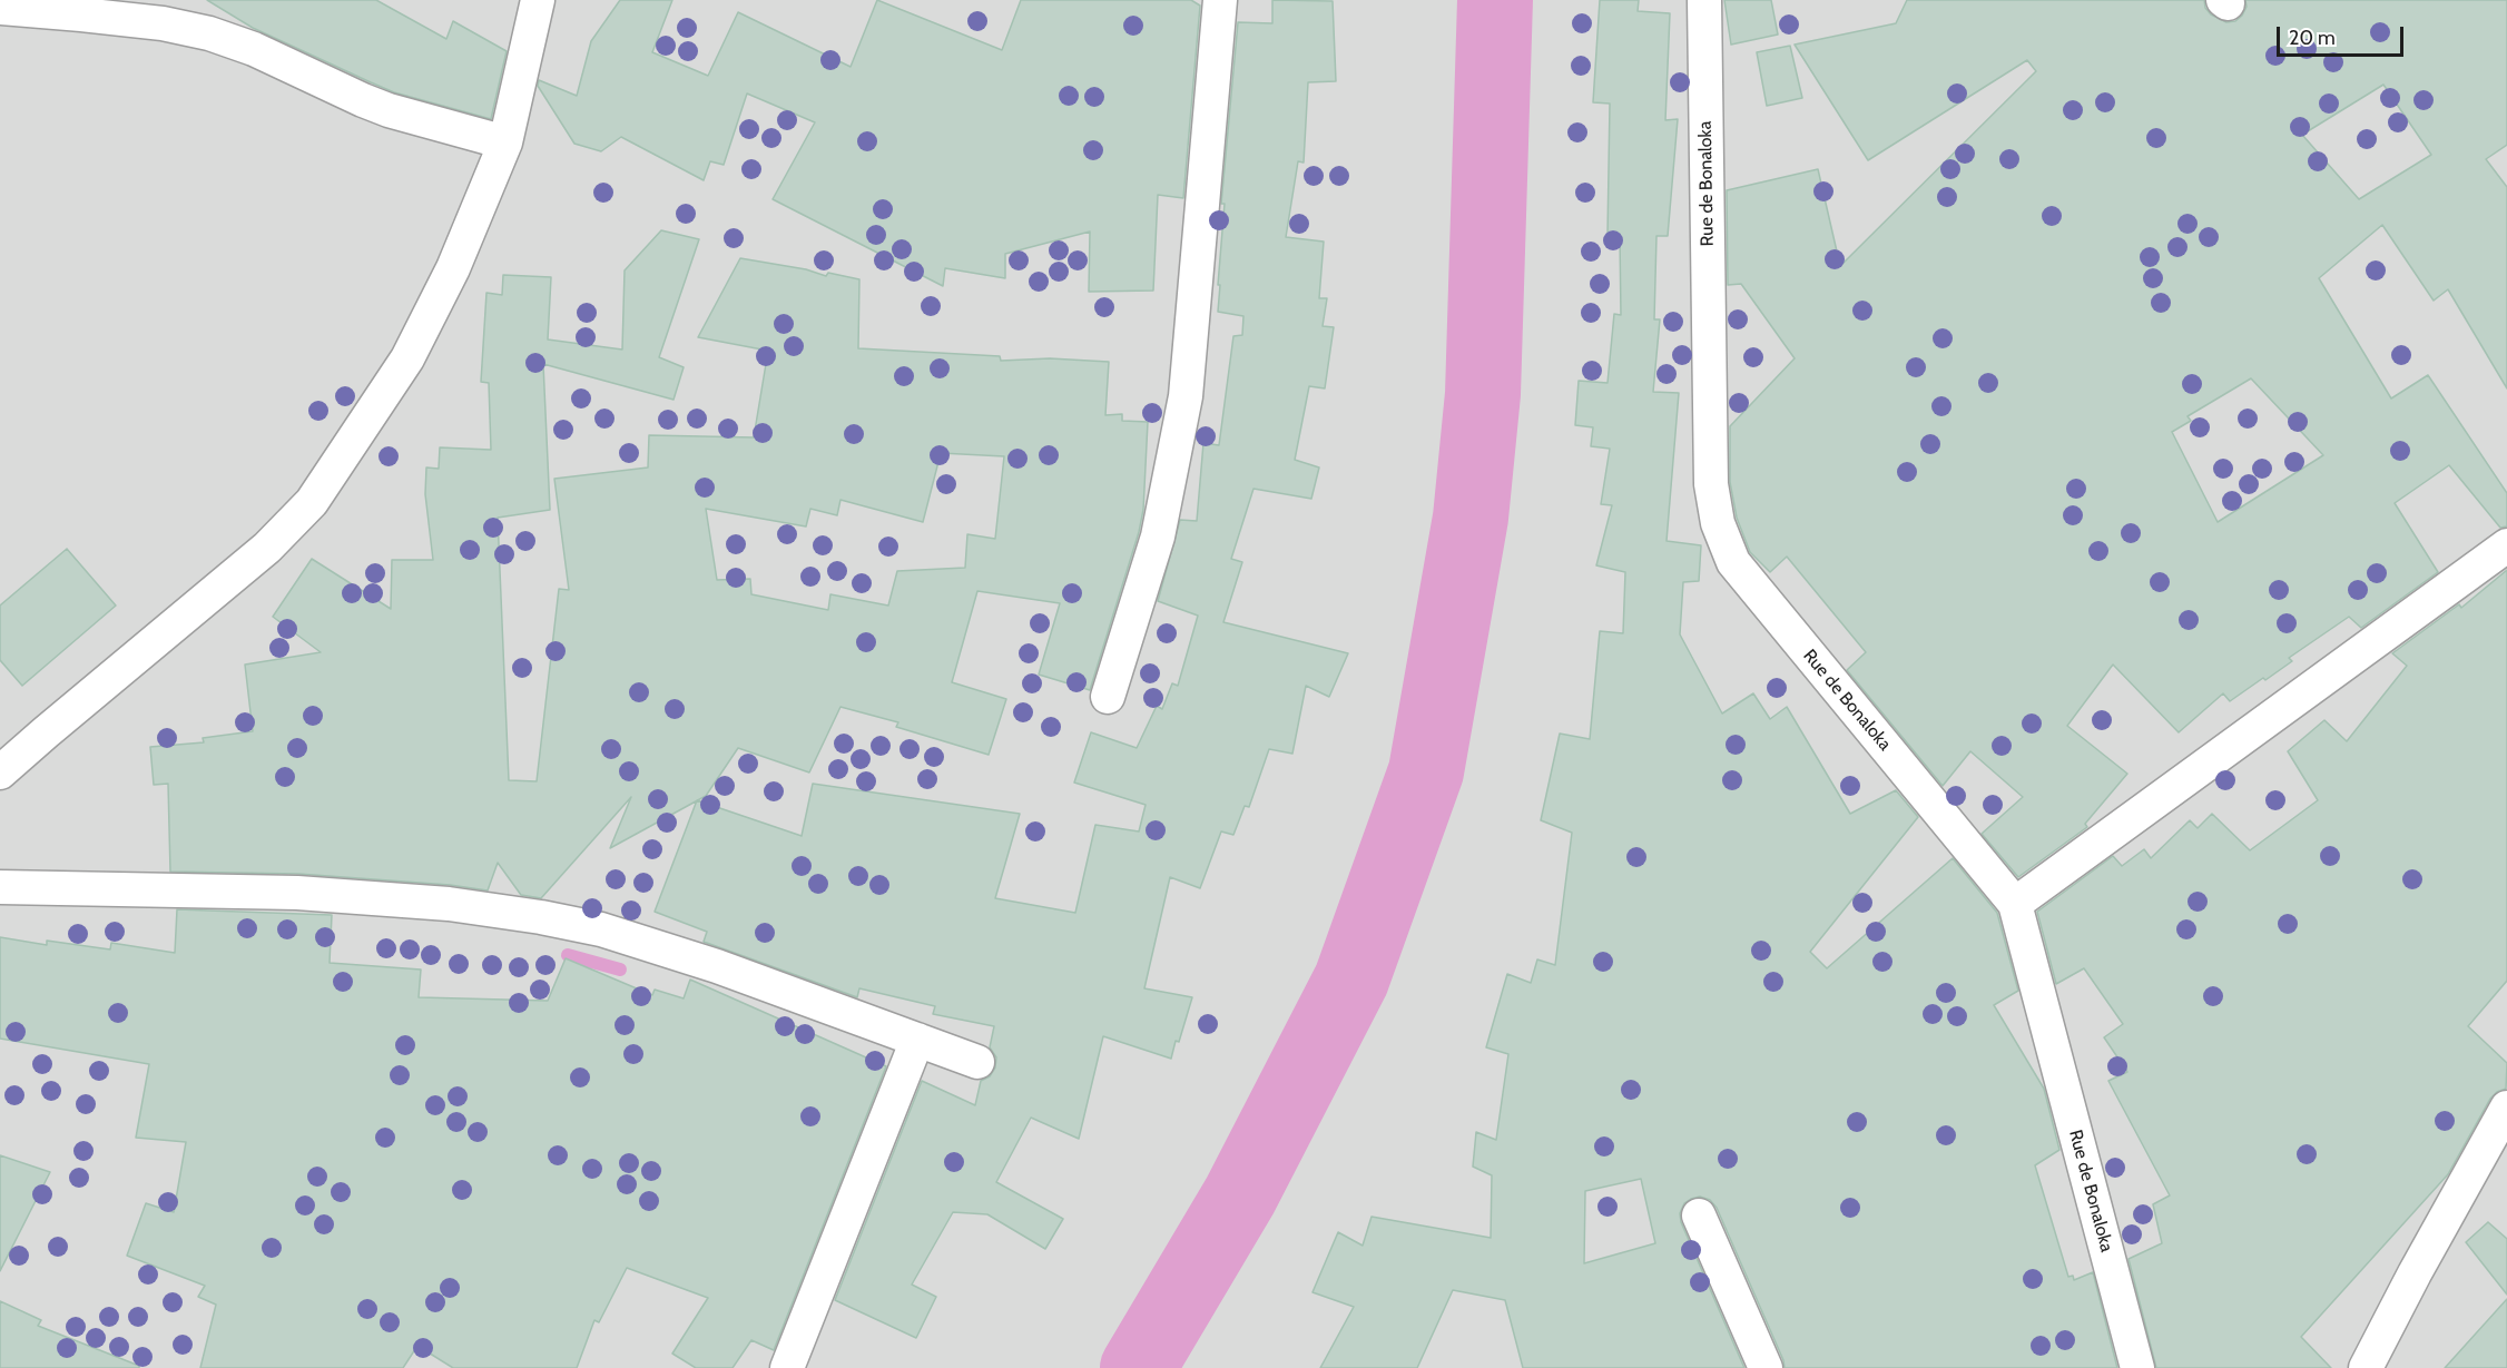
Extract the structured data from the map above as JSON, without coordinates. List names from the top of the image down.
{
  "streets": {
    "street": ["Rue de Bonaloka"]
  },
  "scale_bar": "20 m"
}
